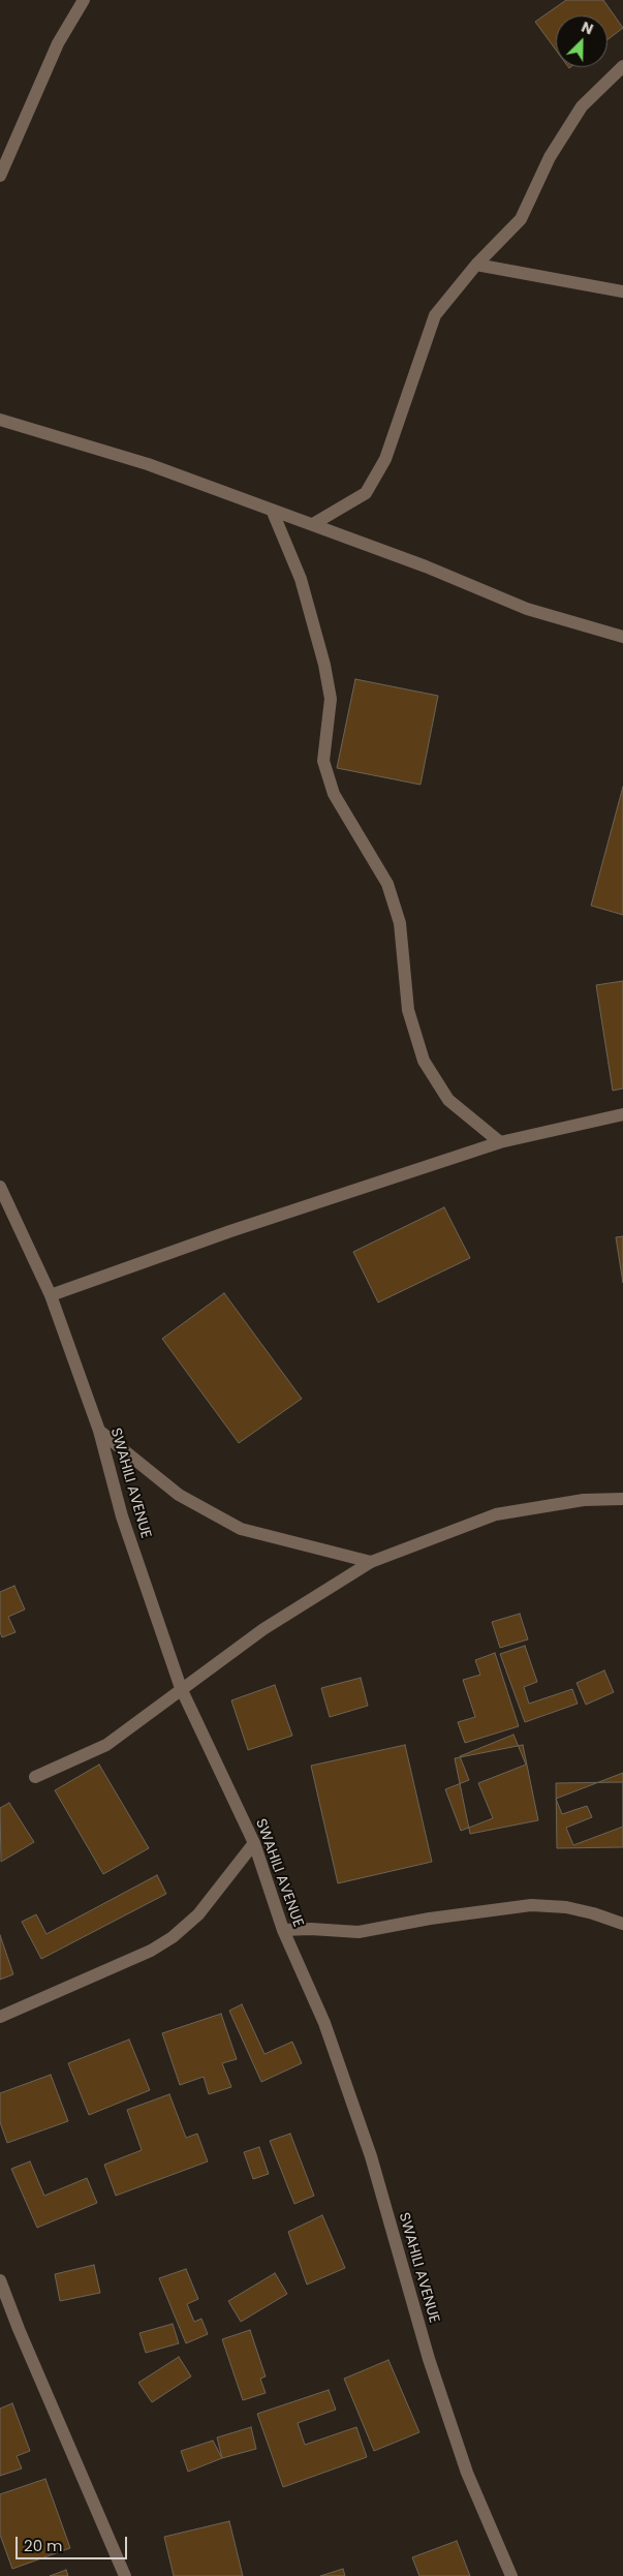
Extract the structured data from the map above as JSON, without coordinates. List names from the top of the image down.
{
  "streets": {
    "street": ["SWAHILI AVENUE"]
  },
  "scale_bar": "20 m",
  "north": "top right"
}
